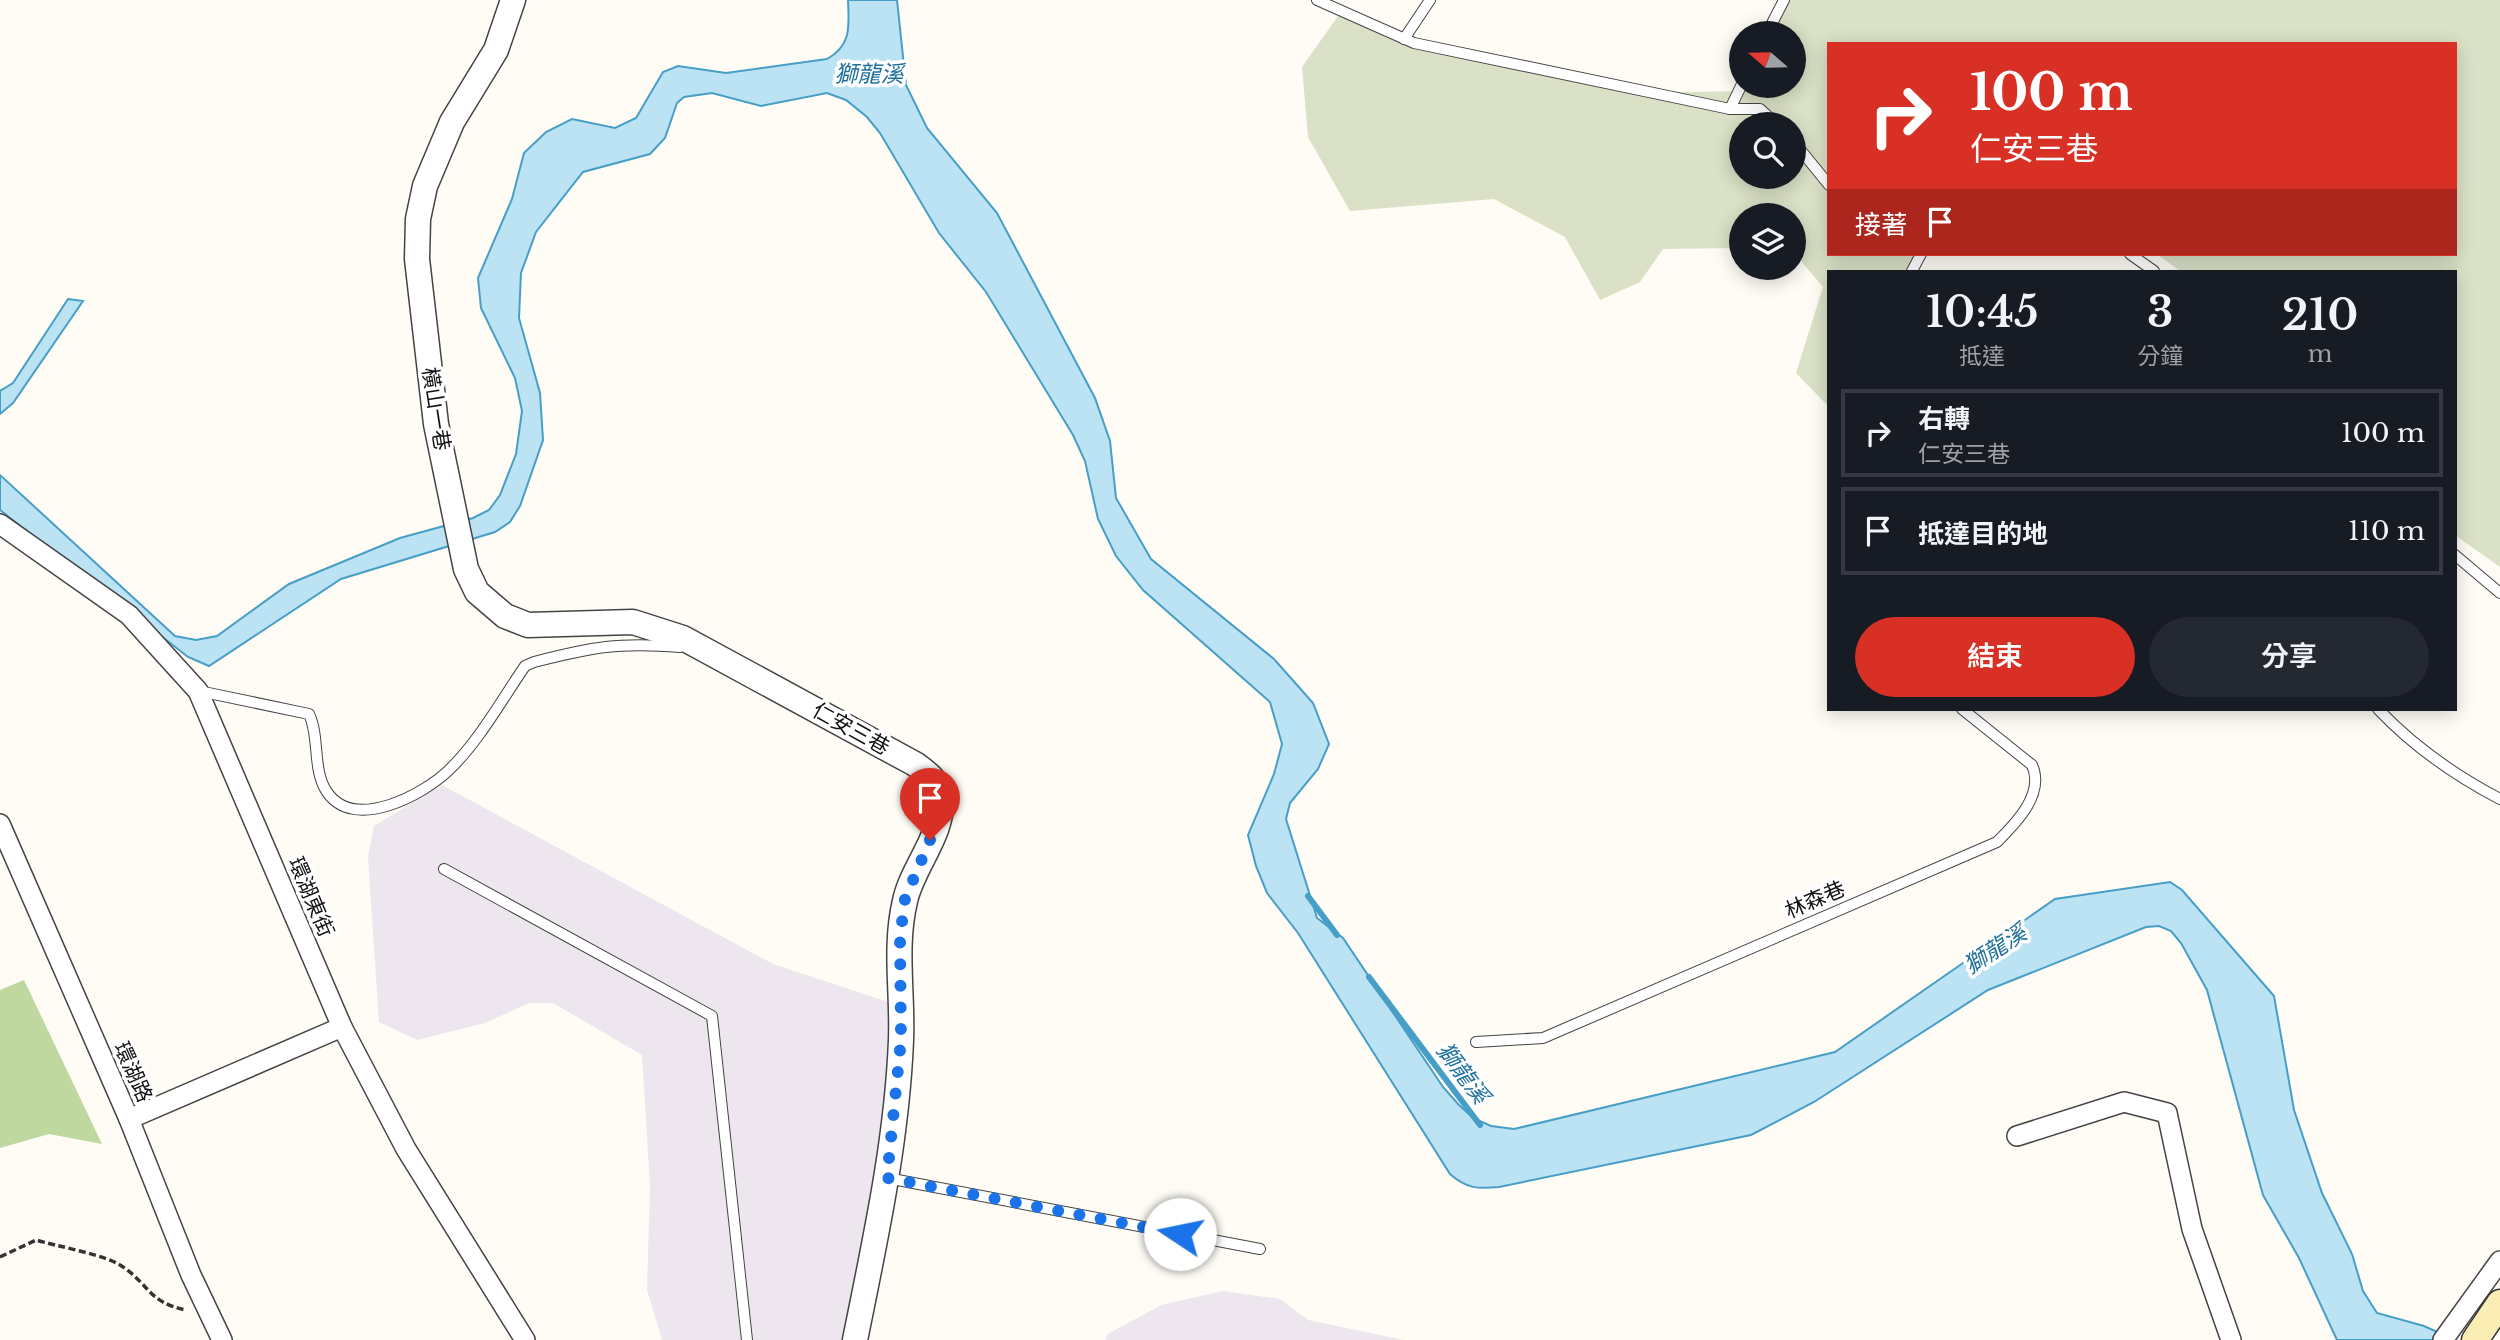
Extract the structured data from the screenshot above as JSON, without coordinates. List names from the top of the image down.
{
  "streets": {
    "street": [
      "橫山一巷",
      "仁安三巷",
      "環湖東街",
      "環湖路"
    ],
    "lane": ["林森巷"]
  },
  "crossings": [
    ["橫山一巷", "仁安三巷"]
  ],
  "water": ["獅龍溪"],
  "north": "left",
  "page": {
    "turn": ["100 m", "仁安三巷"],
    "then": "接著",
    "eta": [
      "10:45",
      "抵達",
      "3",
      "分鐘",
      "210",
      "m"
    ],
    "list": [
      {
        "name": "右轉",
        "note": "仁安三巷",
        "value": "100 m"
      },
      {
        "name": "抵達目的地",
        "value": "110 m"
      }
    ],
    "buttons": ["結束", "分享"]
  }
}
